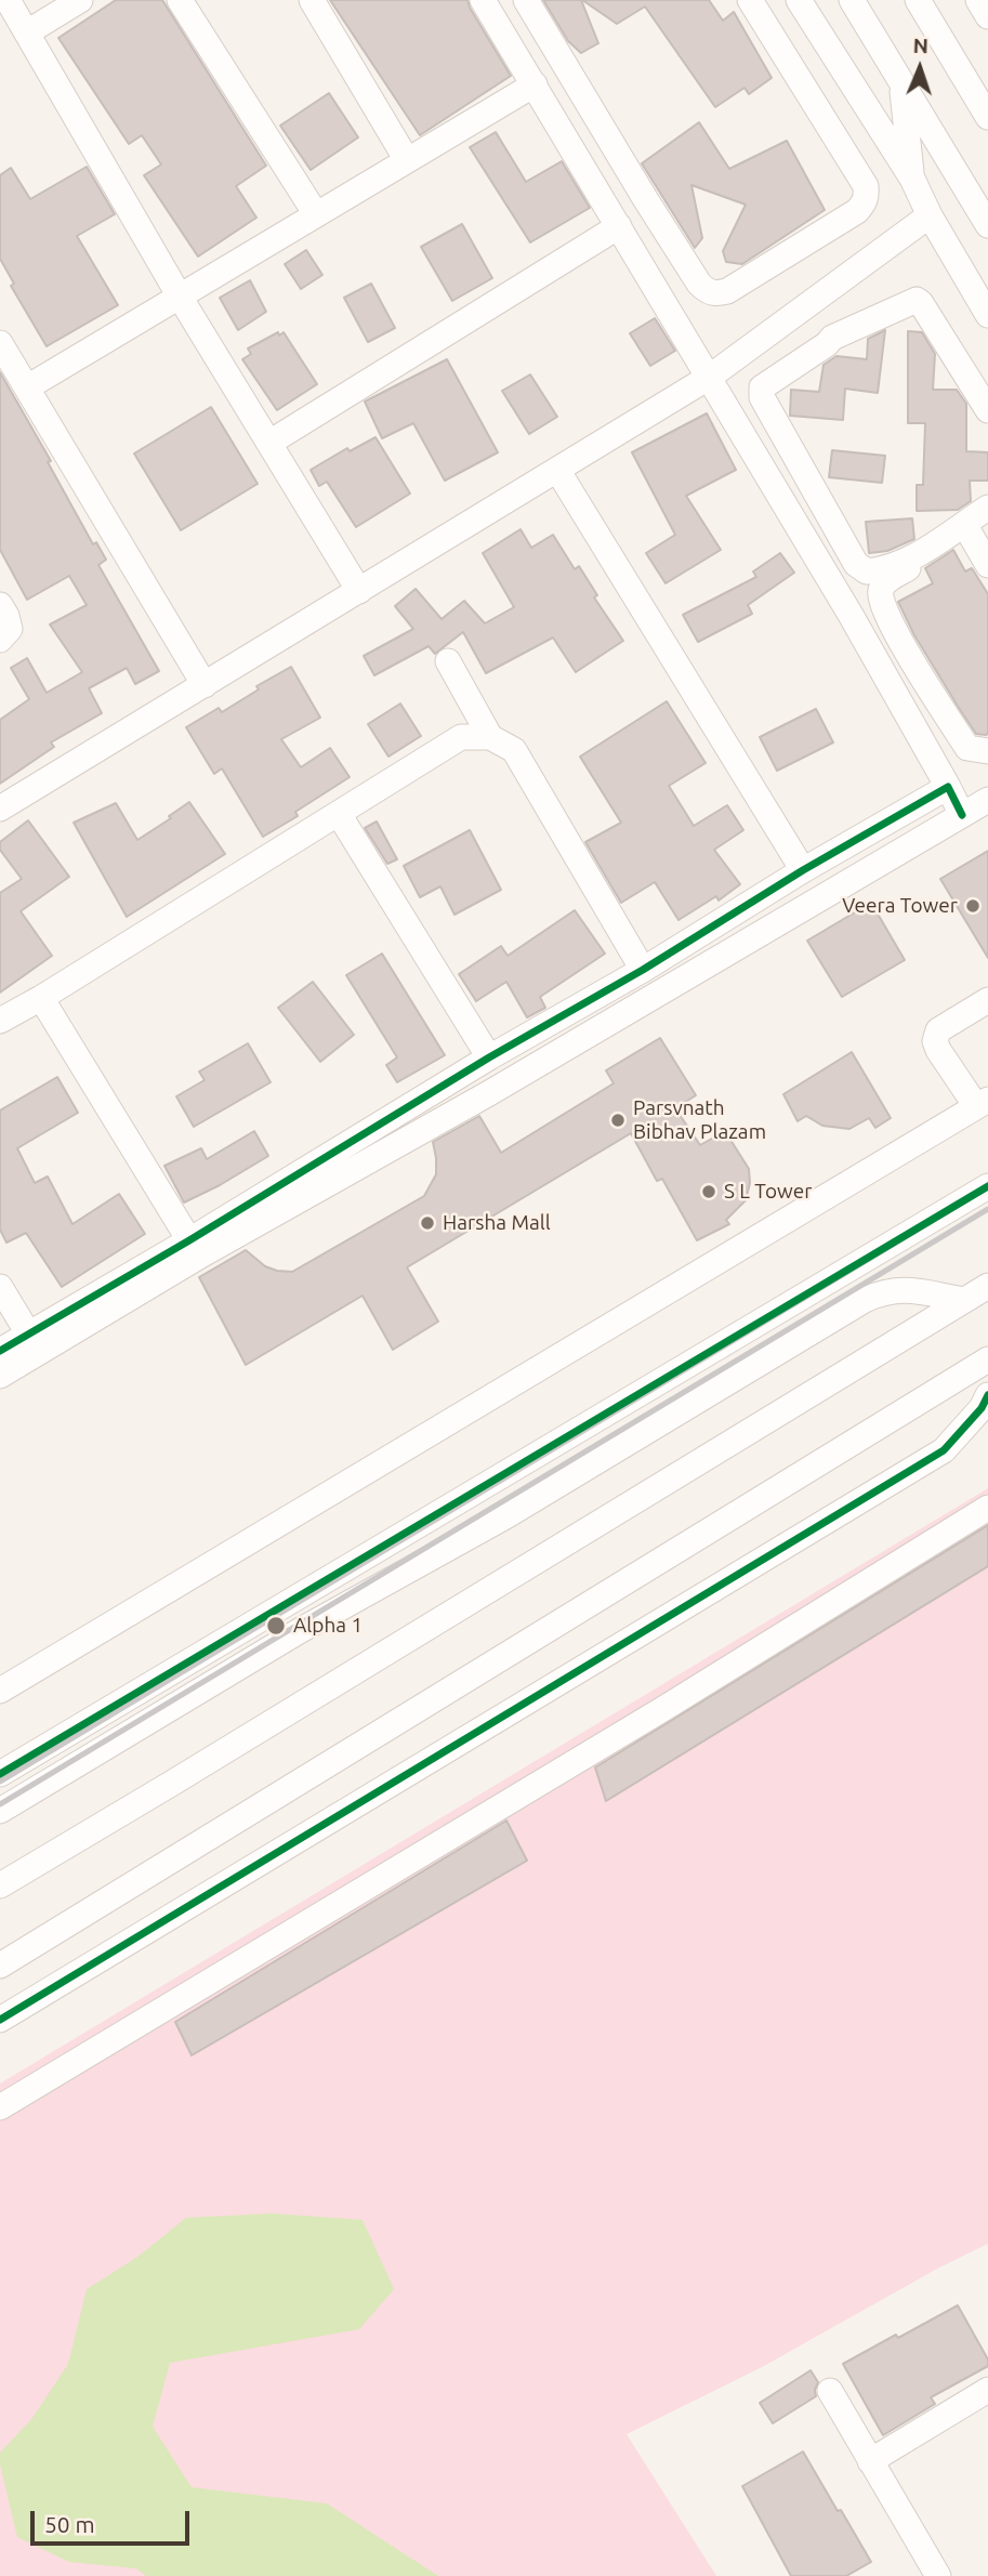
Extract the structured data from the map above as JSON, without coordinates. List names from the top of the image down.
{
  "places": [
    "Veera Tower",
    "Parsvnath Bibhav Plazam",
    "S L Tower",
    "Harsha Mall",
    "Alpha 1"
  ],
  "scale_bar": "50 m",
  "north": "top"
}
